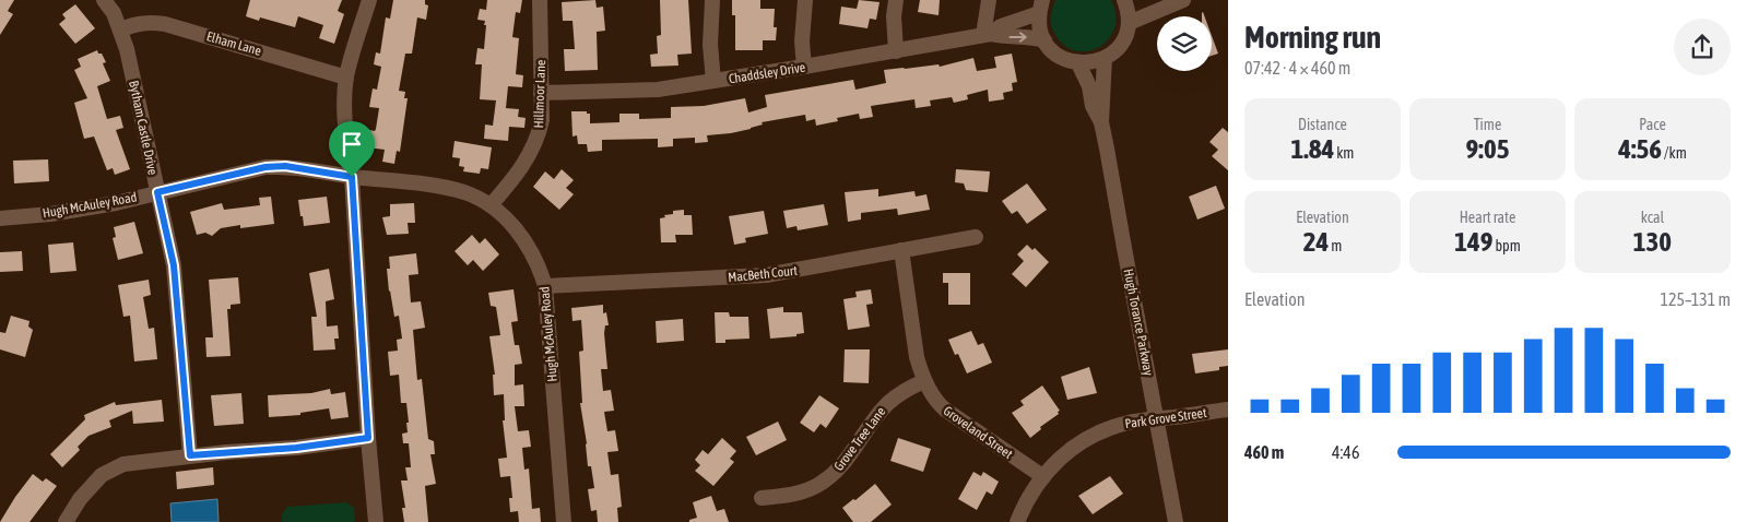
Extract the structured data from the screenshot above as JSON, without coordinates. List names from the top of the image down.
{
  "streets": {
    "street": [
      "Elham Lane",
      "Chaddsley Drive",
      "Hillmoor Lane",
      "Bytham Castle Drive",
      "Hugh McAuley Road",
      "MacBeth Court",
      "Hugh Torance Parkway",
      "Park Grove Street",
      "Groveland Street",
      "Grove Tree Lane"
    ]
  },
  "crossings": [
    ["Elham Lane", "Bytham Castle Drive"],
    ["Chaddsley Drive", "Hillmoor Lane"],
    ["Hillmoor Lane", "Hugh McAuley Road"],
    ["Bytham Castle Drive", "Hugh McAuley Road"],
    ["Hugh McAuley Road", "MacBeth Court"],
    ["MacBeth Court", "Groveland Street"],
    ["Hugh Torance Parkway", "Park Grove Street"],
    ["Park Grove Street", "Groveland Street"],
    ["Groveland Street", "Grove Tree Lane"]
  ],
  "page": {
    "heading": ["Morning run", "07:42 · 4 × 460 m"],
    "stats": [
      ["Distance", "1.84 km"],
      ["Time", "9:05"],
      ["Pace", "4:56 /km"],
      ["Elevation", "24 m"],
      ["Heart rate", "149 bpm"],
      ["kcal", "130"]
    ],
    "chart": ["Elevation", "125–131 m"],
    "list": [
      {
        "name": "460 m",
        "note": "4:46"
      }
    ]
  }
}
